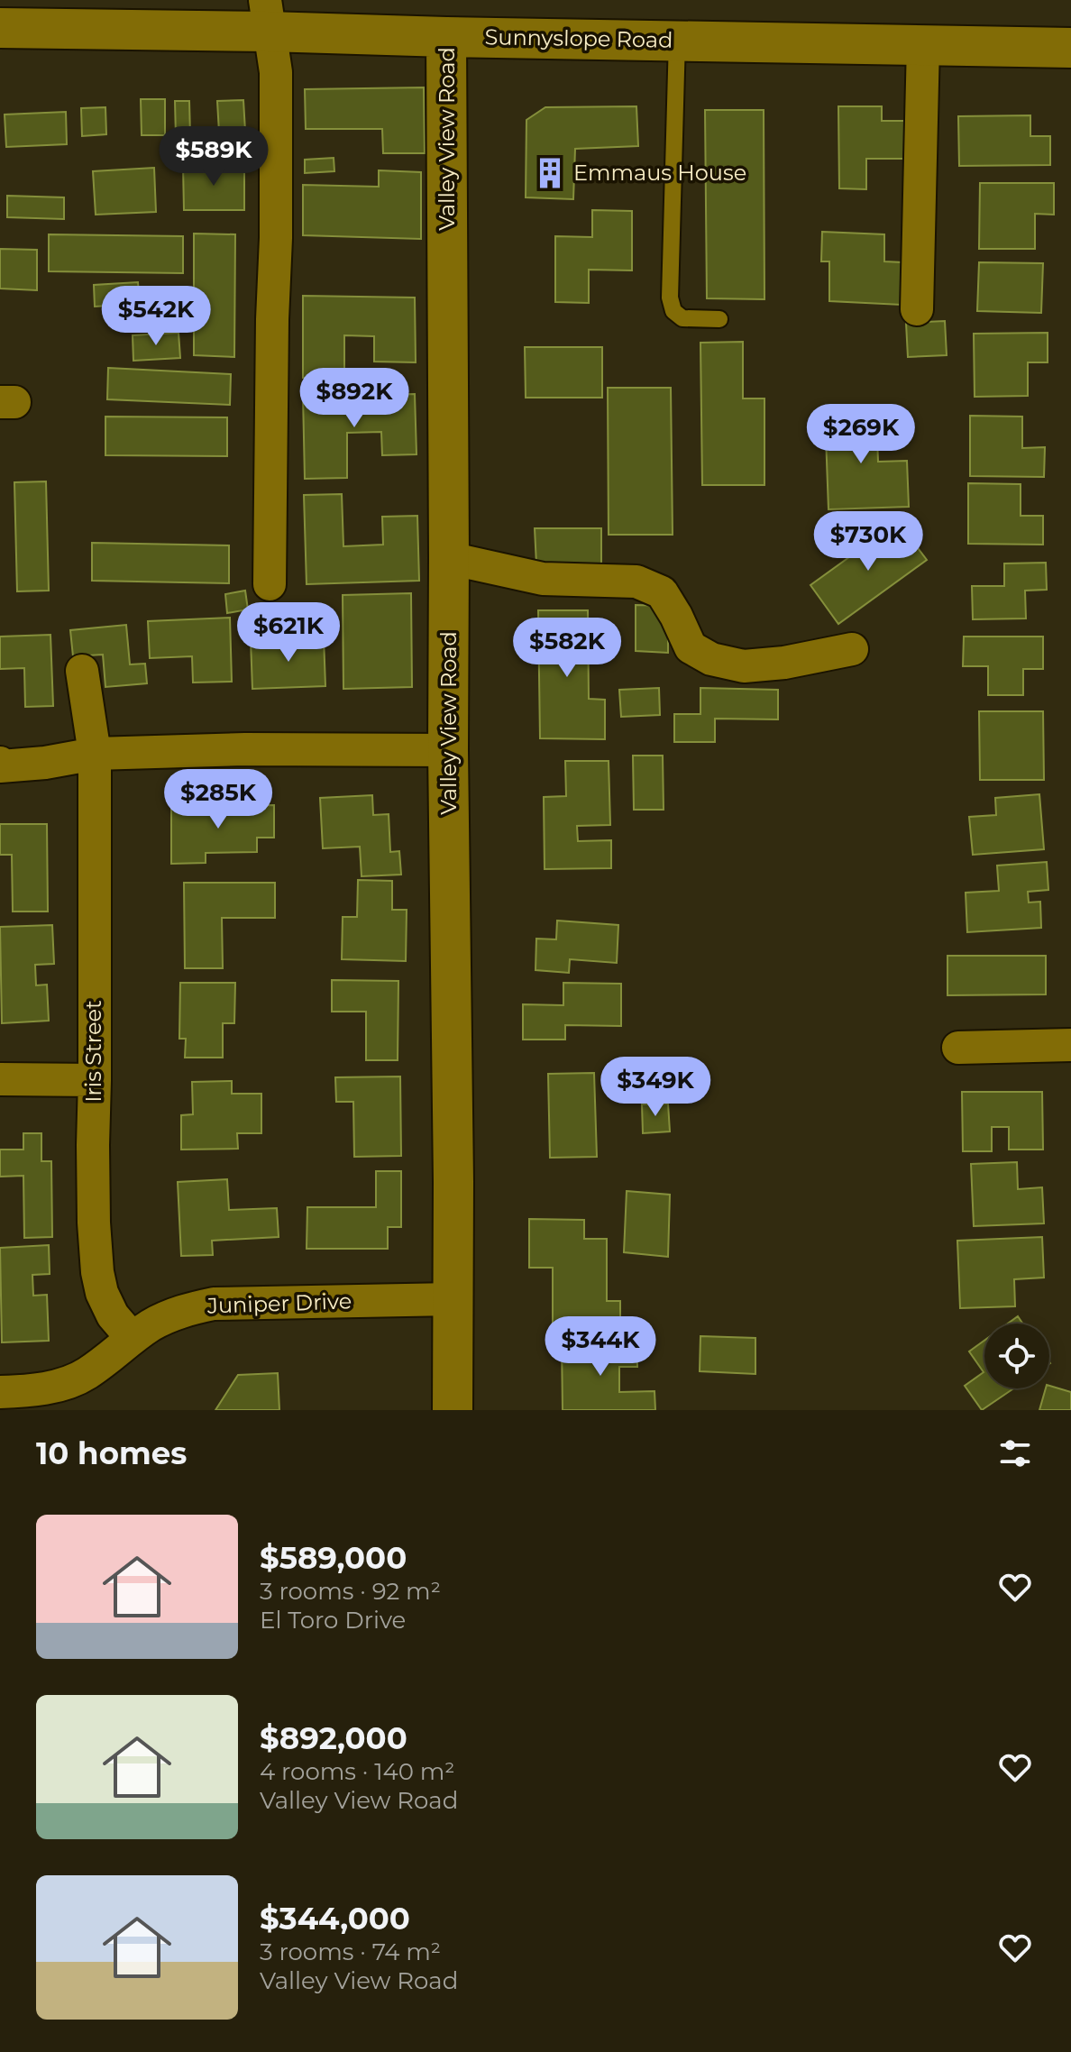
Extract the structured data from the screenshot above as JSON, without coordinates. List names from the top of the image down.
{
  "streets": {
    "street": [
      "Sunnyslope Road",
      "Valley View Road",
      "Iris Street",
      "Juniper Drive"
    ]
  },
  "crossings": [
    ["Sunnyslope Road", "Valley View Road"],
    ["Valley View Road", "Juniper Drive"],
    ["Iris Street", "Juniper Drive"]
  ],
  "places": {
    "building": ["Emmaus House"]
  },
  "page": {
    "price": [
      "$589K",
      "$542K",
      "$892K",
      "$269K",
      "$730K",
      "$621K",
      "$582K",
      "$285K",
      "$349K",
      "$344K"
    ],
    "heading": "10 homes",
    "list": [
      {
        "name": "$589,000",
        "note": "3 rooms · 92 m² · El Toro Drive"
      },
      {
        "name": "$892,000",
        "note": "4 rooms · 140 m² · Valley View Road"
      },
      {
        "name": "$344,000",
        "note": "3 rooms · 74 m² · Valley View Road"
      }
    ]
  }
}
